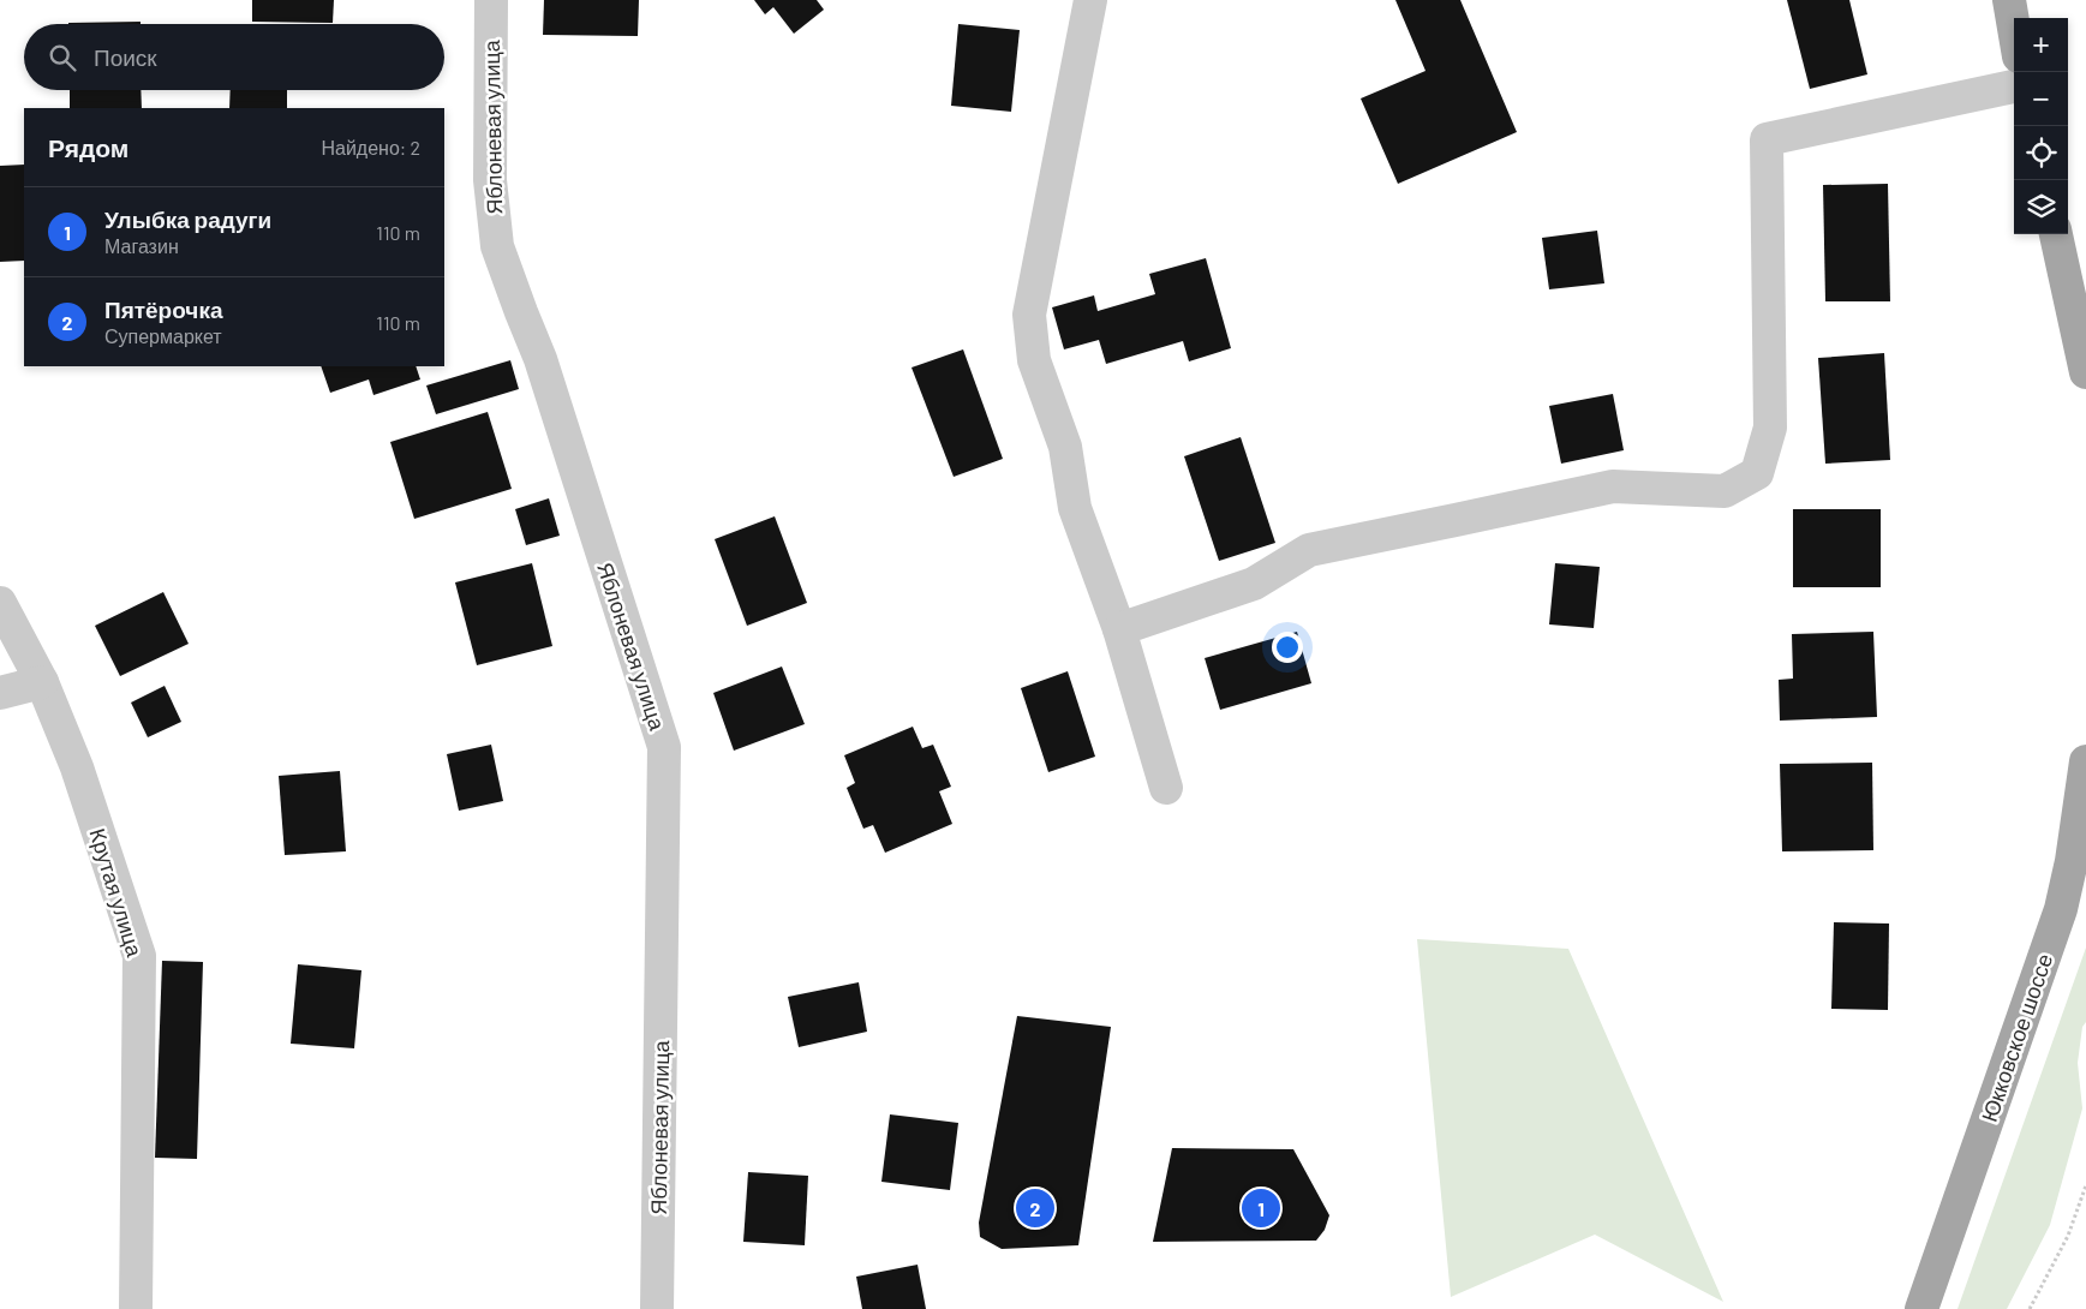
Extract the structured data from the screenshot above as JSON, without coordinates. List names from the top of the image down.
{
  "streets": {
    "main road": ["Юкковское шоссе"],
    "street": ["Яблоневая улица", "Крутая улица"]
  },
  "page": {
    "map_buttons": ["+", "−"],
    "search": "Поиск",
    "heading": ["Рядом", "Найдено: 2"],
    "list": [
      {
        "mark": "1",
        "name": "Улыбка радуги",
        "note": "Магазин",
        "value": "110 m"
      },
      {
        "mark": "2",
        "name": "Пятёрочка",
        "note": "Супермаркет",
        "value": "110 m"
      }
    ],
    "pins": ["1", "2"]
  }
}
